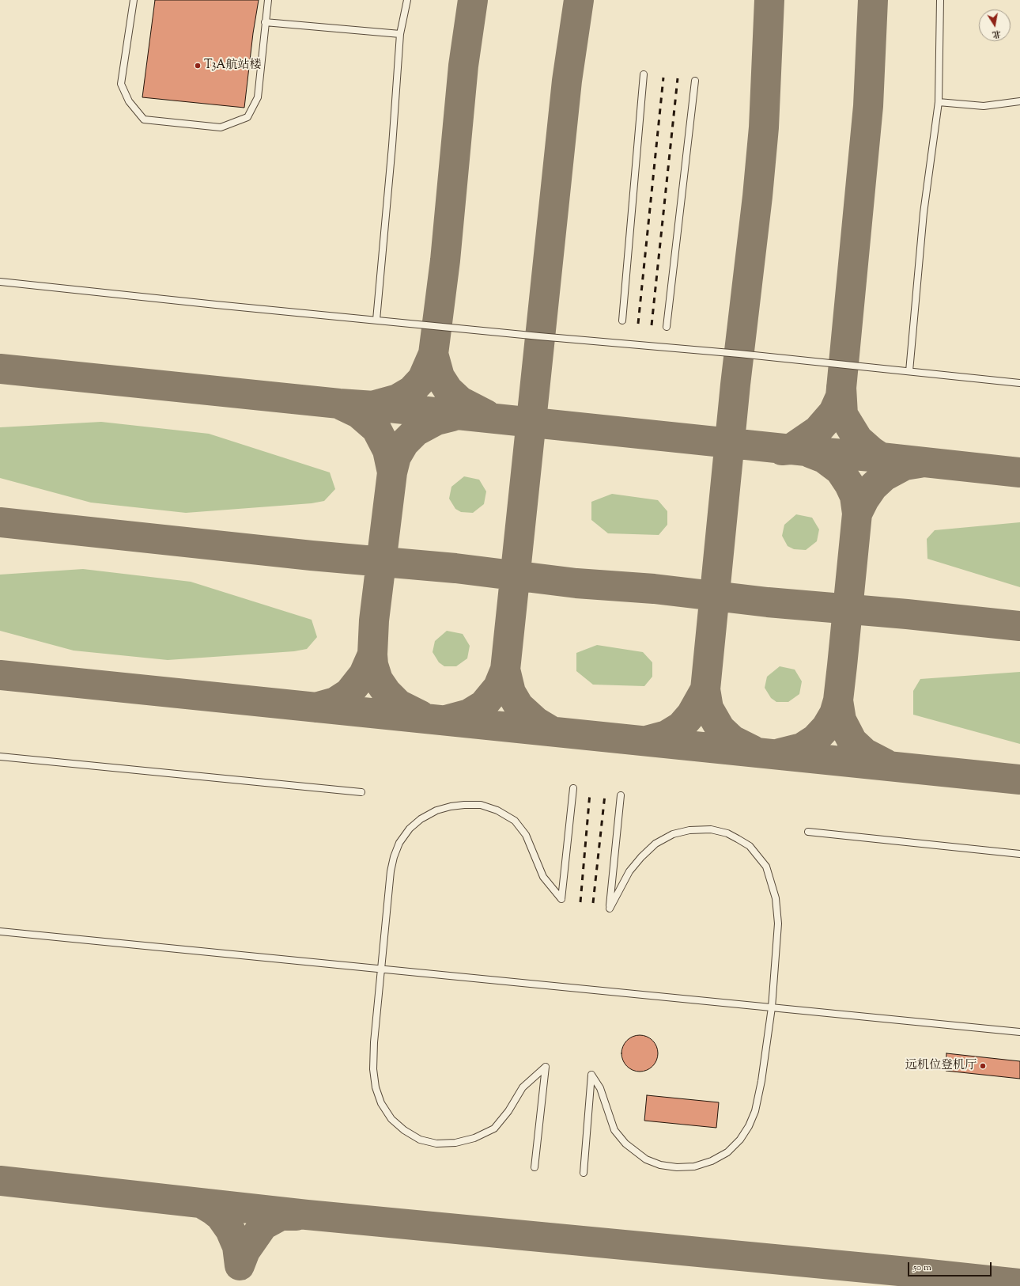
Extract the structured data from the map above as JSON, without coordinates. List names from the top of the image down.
{
  "places": ["T3A航站楼", "远机位登机厅"],
  "scale_bar": "50 m",
  "north": "bottom"
}
